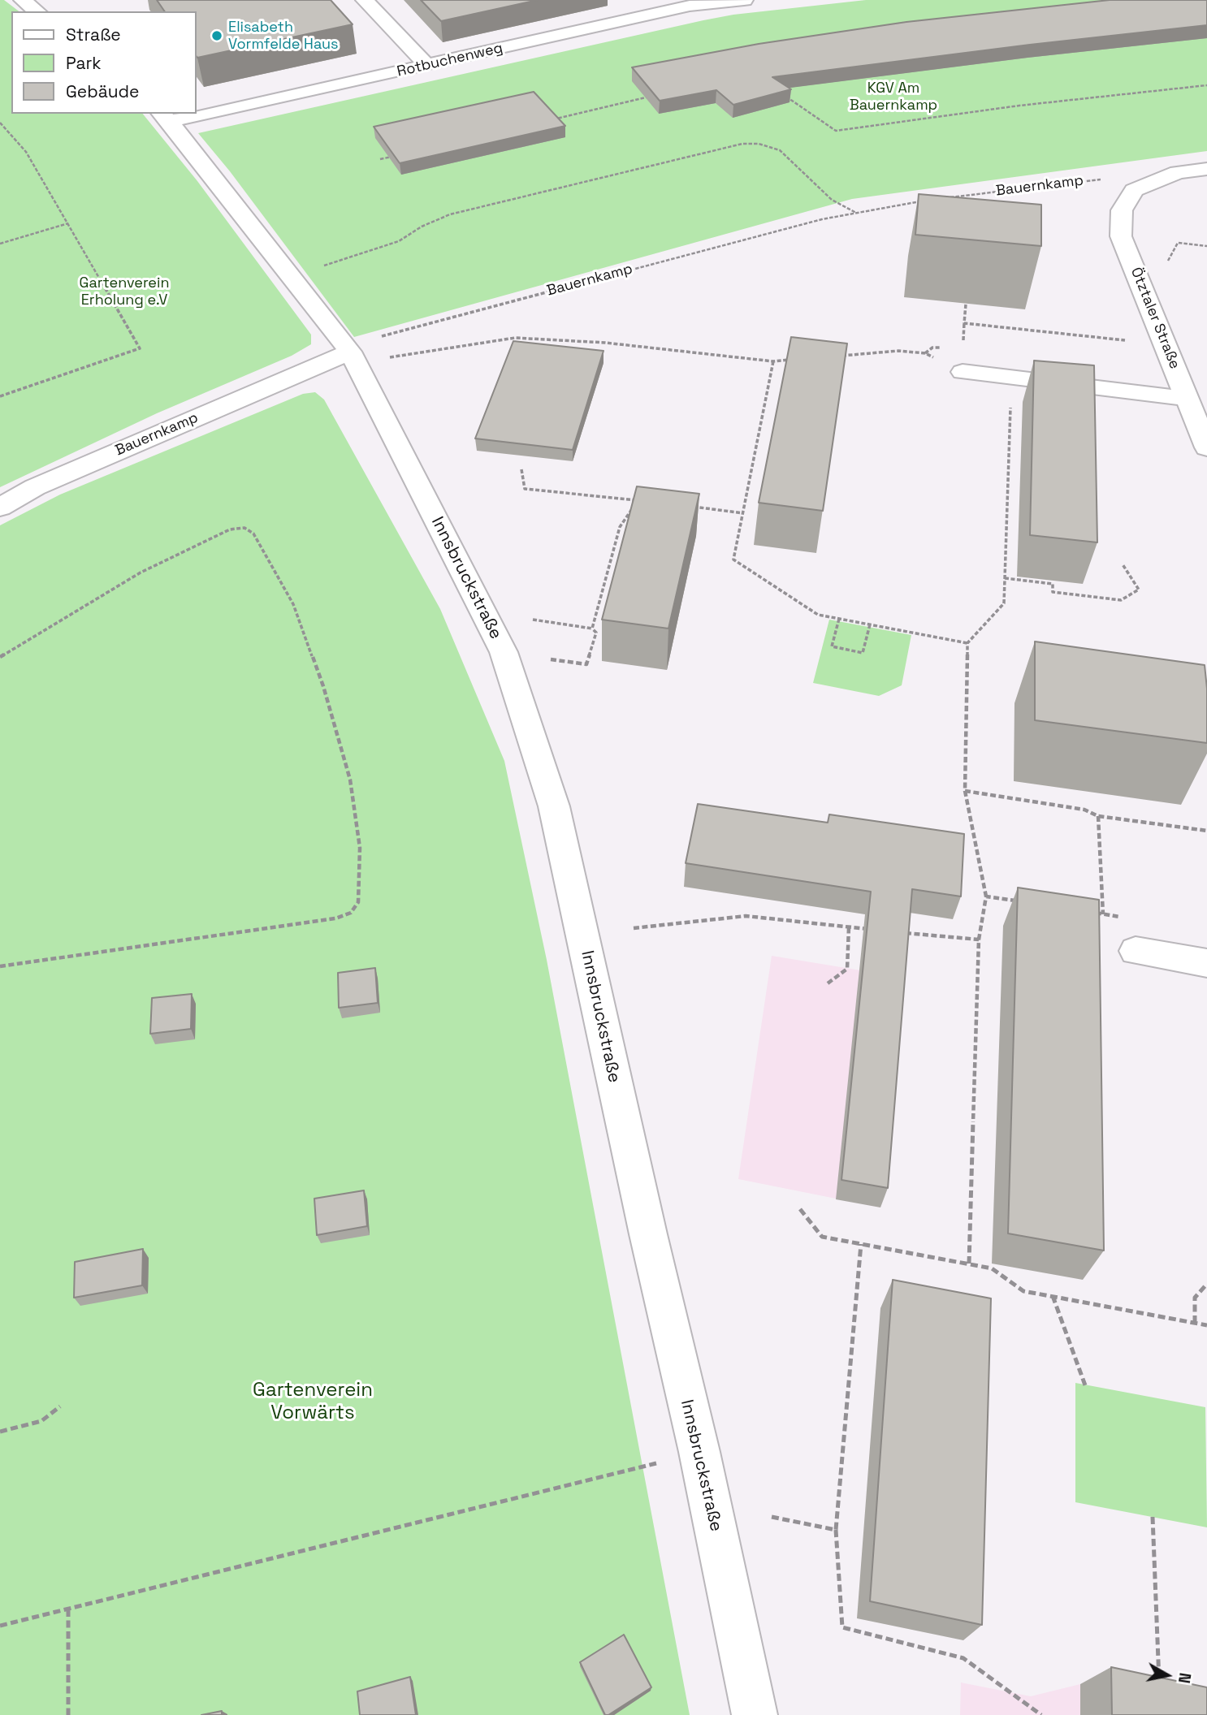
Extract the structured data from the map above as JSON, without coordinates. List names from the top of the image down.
{
  "streets": {
    "street": [
      "Rotbuchenweg",
      "Bauernkamp",
      "Ötztaler Straße",
      "Innsbruckstraße"
    ]
  },
  "crossings": [
    ["Rotbuchenweg", "Innsbruckstraße"],
    ["Bauernkamp", "Ötztaler Straße"],
    ["Bauernkamp", "Innsbruckstraße"]
  ],
  "parks": ["KGV Am Bauernkamp", "Gartenverein Erholung e.V", "Gartenverein Vorwärts"],
  "places": ["Elisabeth Vormfelde Haus"],
  "legend": ["Straße", "Park", "Gebäude"],
  "north": "right"
}
